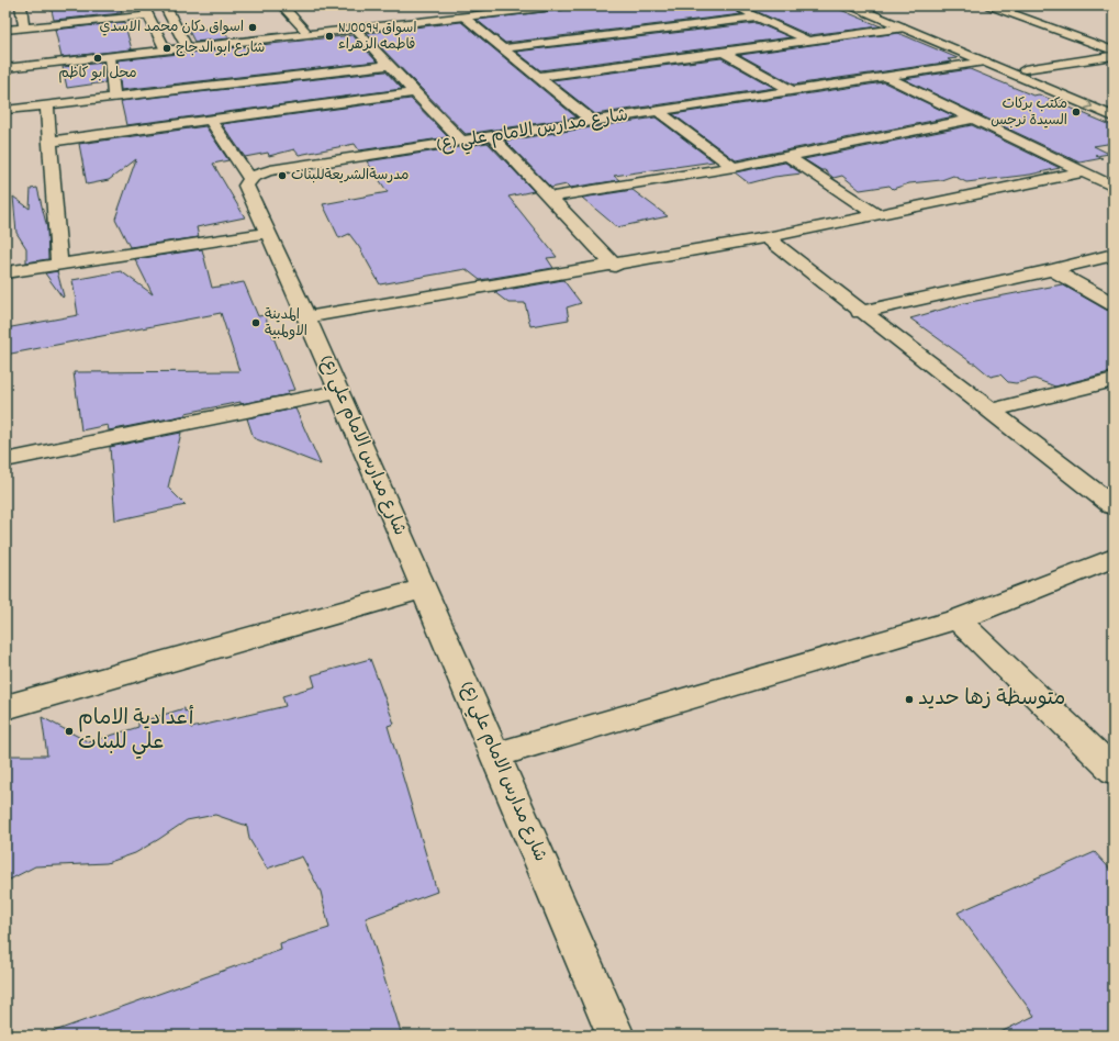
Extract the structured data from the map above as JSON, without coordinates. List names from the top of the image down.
{
  "streets": {
    "street": ["شارع مدارس الامام علي (ع)"]
  },
  "places": [
    "اسواق دكان محمد الاسدي",
    "NJ0094 اسواق فاطمه الزهراء",
    "شارع ابو الدجاج",
    "محل ابو كاظم",
    "مكتب بركات السيدة نرجس",
    "مدرسةالشريعةللبنات",
    "المدينة الاولمبية",
    "متوسطة زها حديد",
    "أعدادية الامام علي للبنات"
  ]
}
